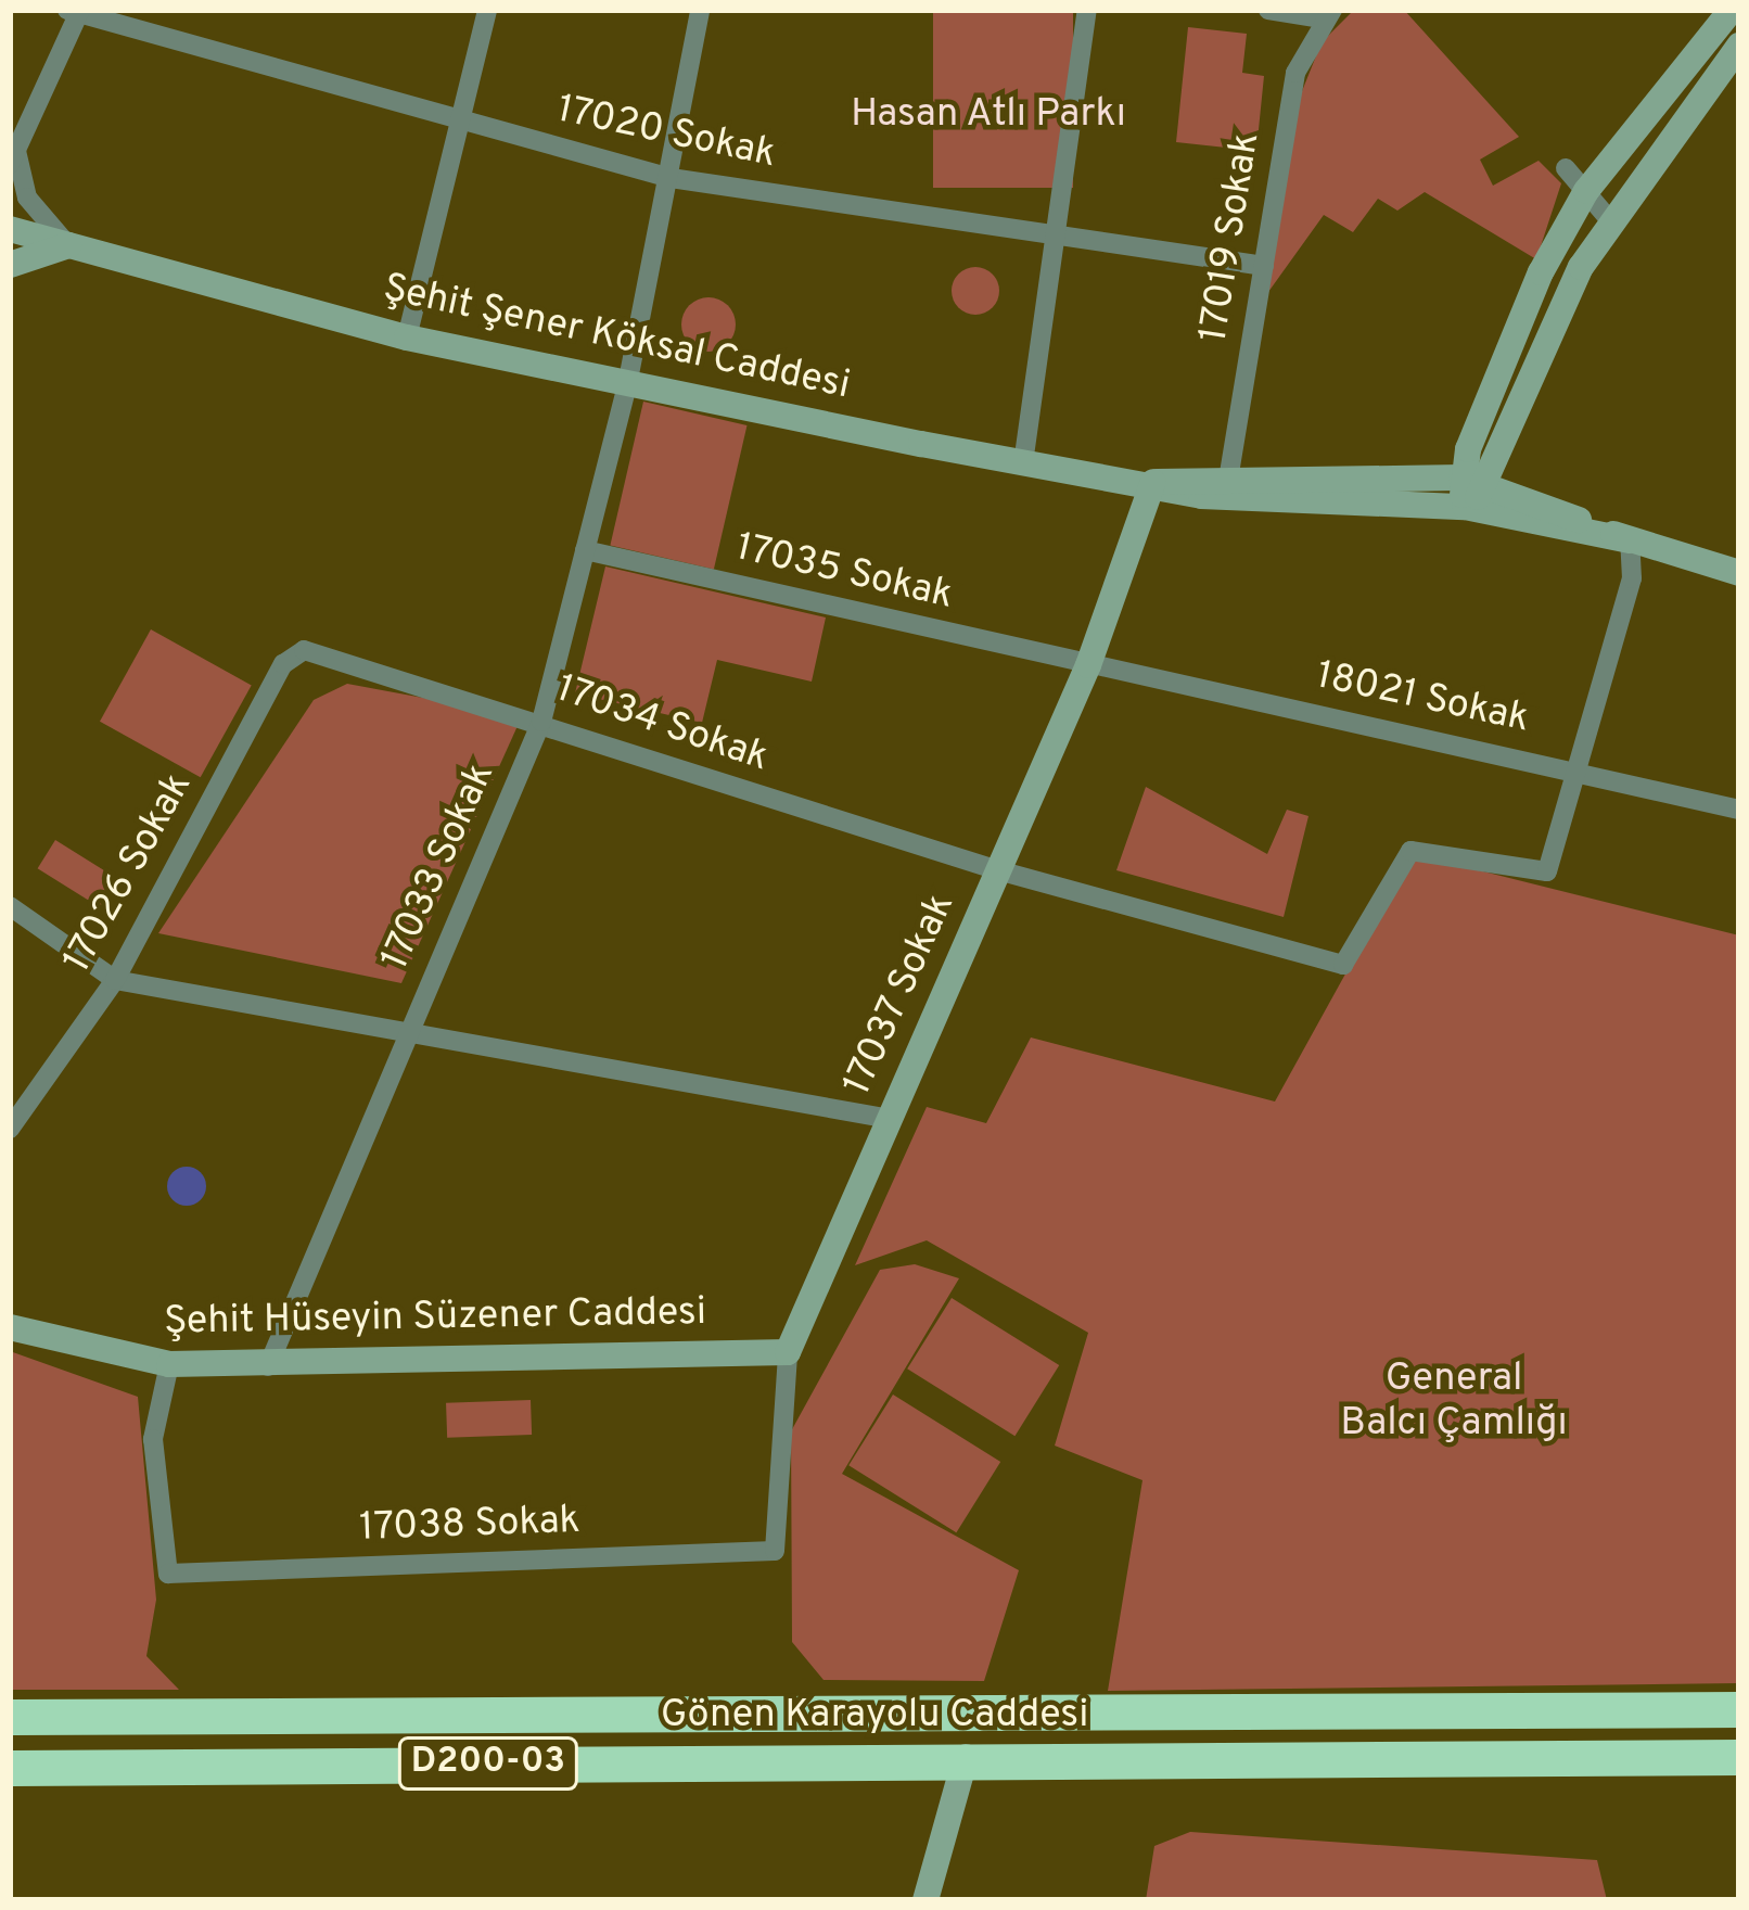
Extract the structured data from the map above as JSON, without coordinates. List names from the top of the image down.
{
  "streets": {
    "highway": ["Gönen Karayolu Caddesi", "D200-03"],
    "main road": ["Şehit Şener Köksal Caddesi", "17037 Sokak", "Şehit Hüseyin Süzener Caddesi"],
    "street": [
      "17020 Sokak",
      "17019 Sokak",
      "17035 Sokak",
      "18021 Sokak",
      "17034 Sokak",
      "17033 Sokak",
      "17026 Sokak",
      "17038 Sokak"
    ]
  },
  "crossings": [
    ["17020 Sokak", "17019 Sokak"],
    ["17020 Sokak", "17033 Sokak"],
    ["17019 Sokak", "Şehit Şener Köksal Caddesi"],
    ["Şehit Şener Köksal Caddesi", "17033 Sokak"],
    ["Şehit Şener Köksal Caddesi", "17037 Sokak"],
    ["17035 Sokak", "18021 Sokak"],
    ["17035 Sokak", "17033 Sokak"],
    ["17035 Sokak", "17037 Sokak"],
    ["18021 Sokak", "17034 Sokak"],
    ["18021 Sokak", "17037 Sokak"],
    ["17034 Sokak", "17033 Sokak"],
    ["17034 Sokak", "17026 Sokak"],
    ["17034 Sokak", "17037 Sokak"],
    ["17033 Sokak", "Şehit Hüseyin Süzener Caddesi"],
    ["17037 Sokak", "Şehit Hüseyin Süzener Caddesi"],
    ["17037 Sokak", "17038 Sokak"],
    ["Şehit Hüseyin Süzener Caddesi", "17038 Sokak"]
  ],
  "parks": ["Hasan Atlı Parkı", "General Balcı Çamlığı"]
}
